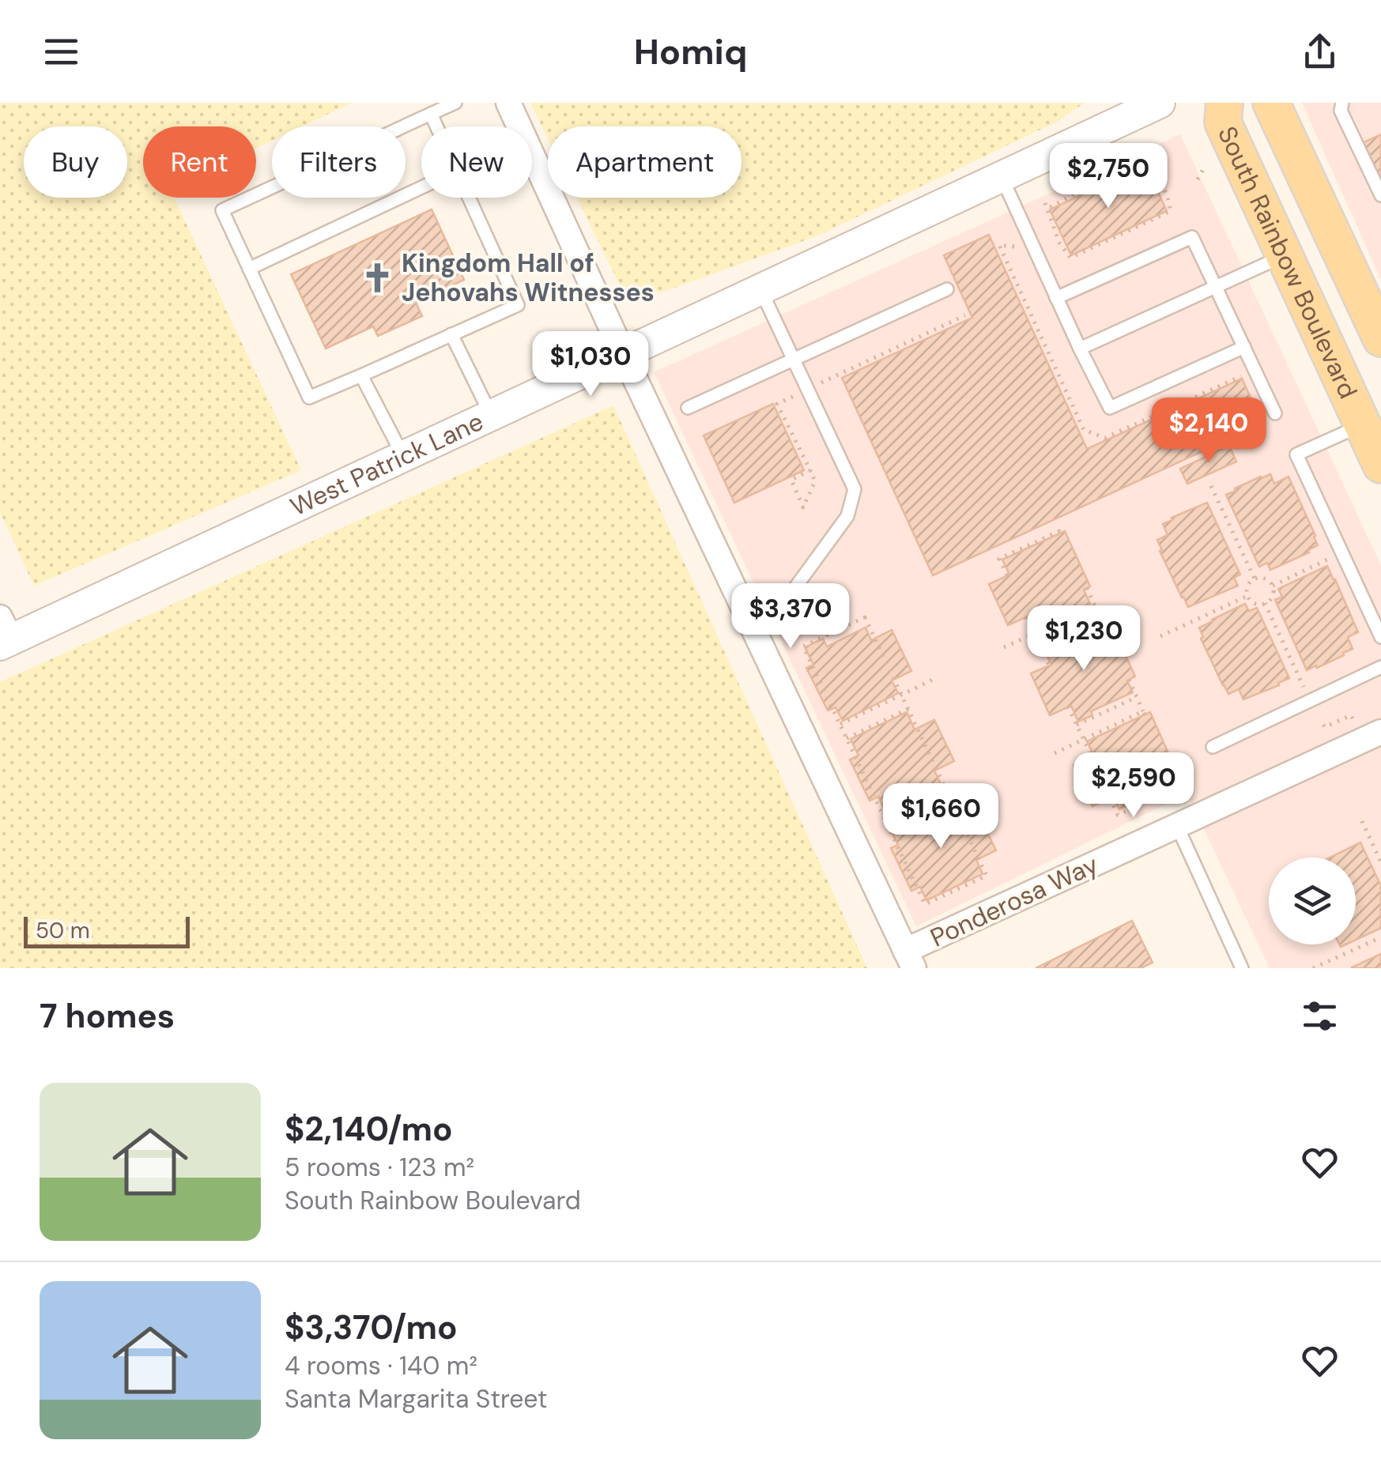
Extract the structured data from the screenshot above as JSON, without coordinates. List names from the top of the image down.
{
  "streets": {
    "main road": ["South Rainbow Boulevard"],
    "street": ["West Patrick Lane", "Ponderosa Way"]
  },
  "places": {
    "church": ["Kingdom Hall of Jehovahs Witnesses"]
  },
  "scale_bar": "50 m",
  "page": {
    "header": "Homiq",
    "chip": [
      "Buy",
      "Rent",
      "Filters",
      "New",
      "Apartment"
    ],
    "price": [
      "$2,750",
      "$1,030",
      "$2,140",
      "$3,370",
      "$1,230",
      "$2,590",
      "$1,660"
    ],
    "scale": "50 m",
    "heading": "7 homes",
    "list": [
      {
        "name": "$2,140/mo",
        "note": "5 rooms · 123 m² · South Rainbow Boulevard"
      },
      {
        "name": "$3,370/mo",
        "note": "4 rooms · 140 m² · Santa Margarita Street"
      }
    ]
  }
}
